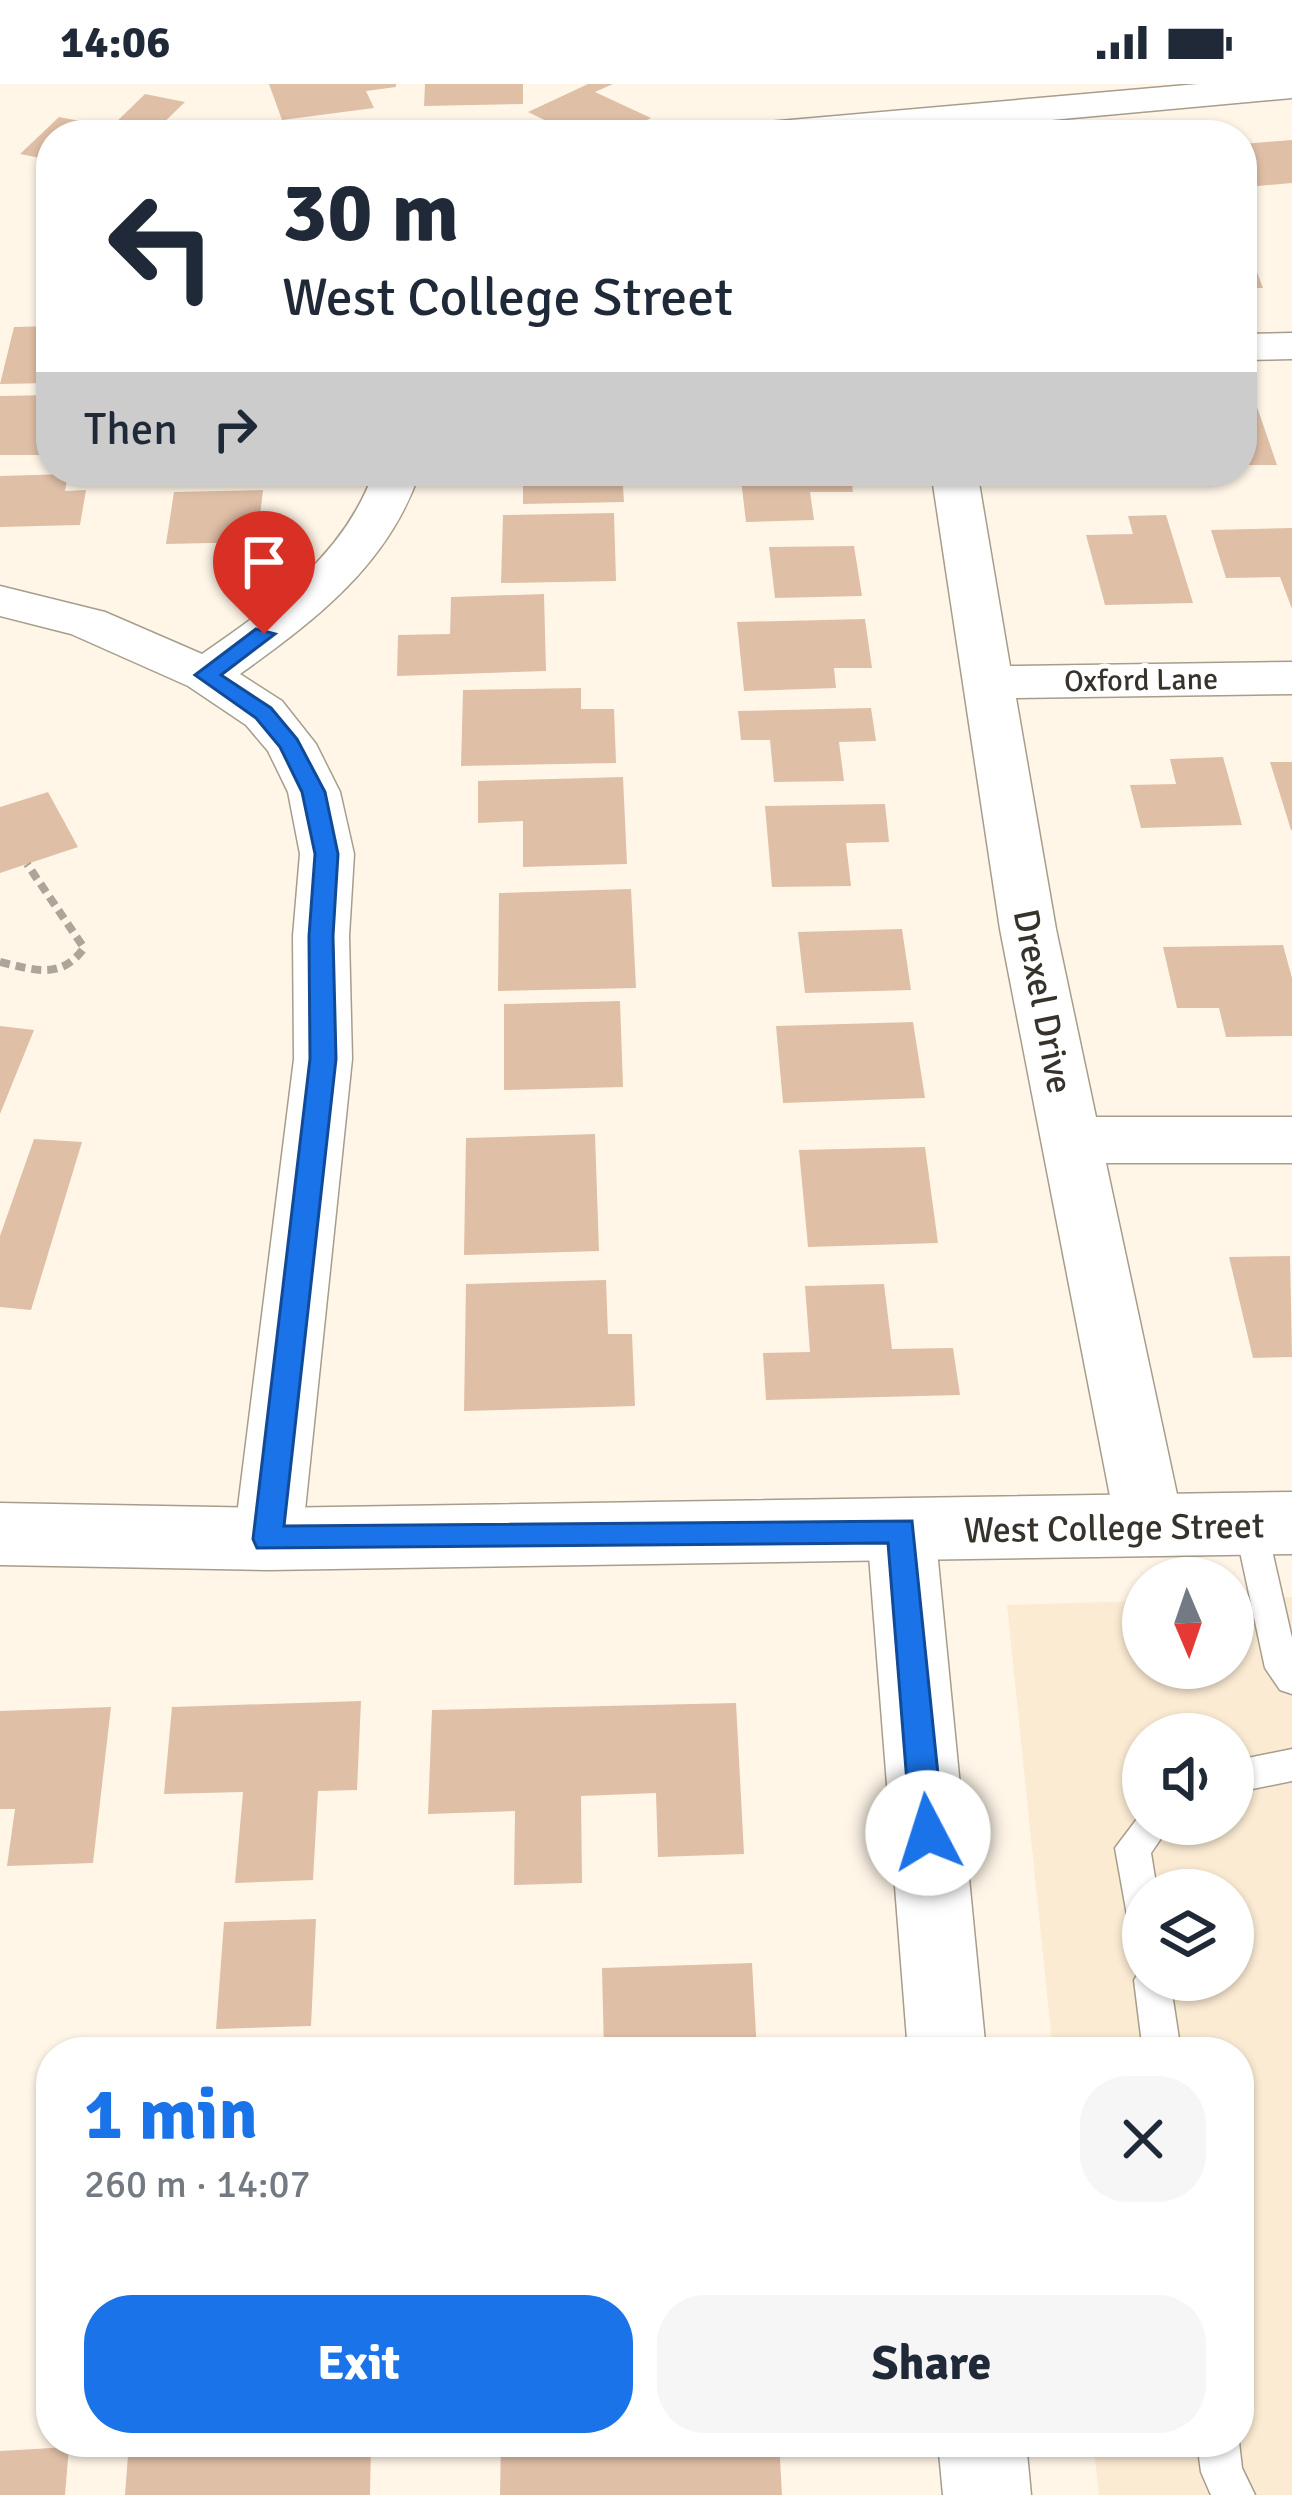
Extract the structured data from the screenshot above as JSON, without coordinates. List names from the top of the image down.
{
  "streets": {
    "street": ["Oxford Lane", "Drexel Drive", "West College Street"]
  },
  "crossings": [
    ["Oxford Lane", "Drexel Drive"],
    ["Drexel Drive", "West College Street"]
  ],
  "north": "bottom",
  "page": {
    "status": "14:06",
    "turn": ["30 m", "West College Street"],
    "then": "Then",
    "heading": ["1 min", "260 m · 14:07"],
    "buttons": ["Exit", "Share"]
  }
}
